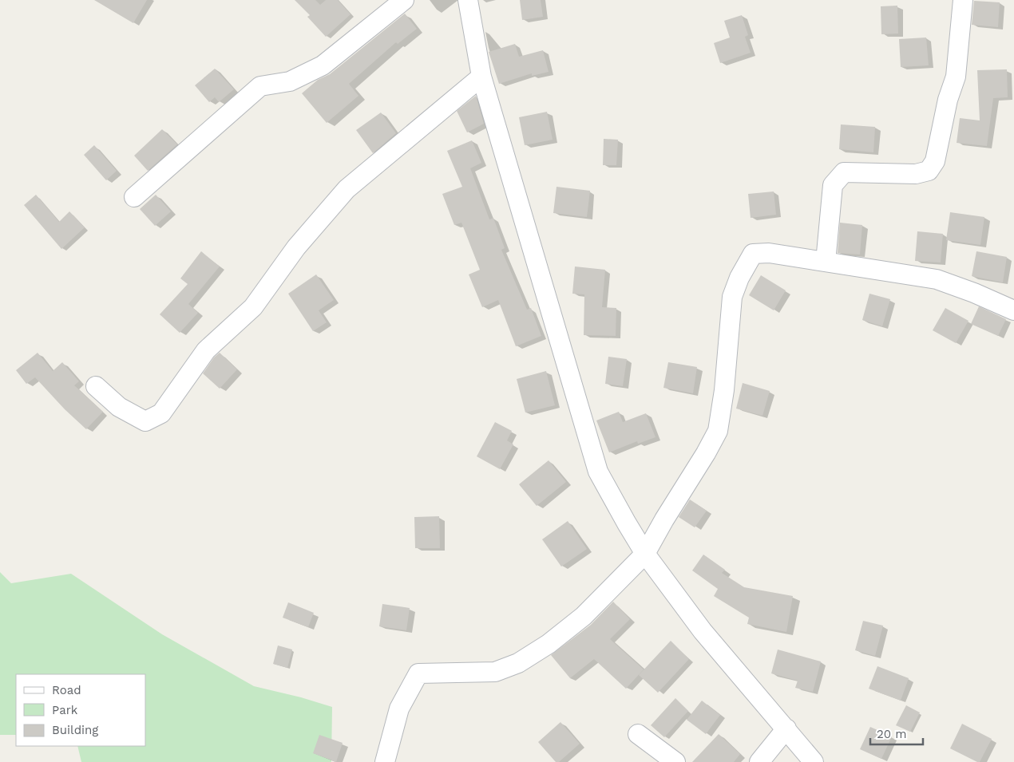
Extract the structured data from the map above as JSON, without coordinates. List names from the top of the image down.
{
  "legend": ["Road", "Park", "Building"],
  "scale_bar": "20 m"
}
